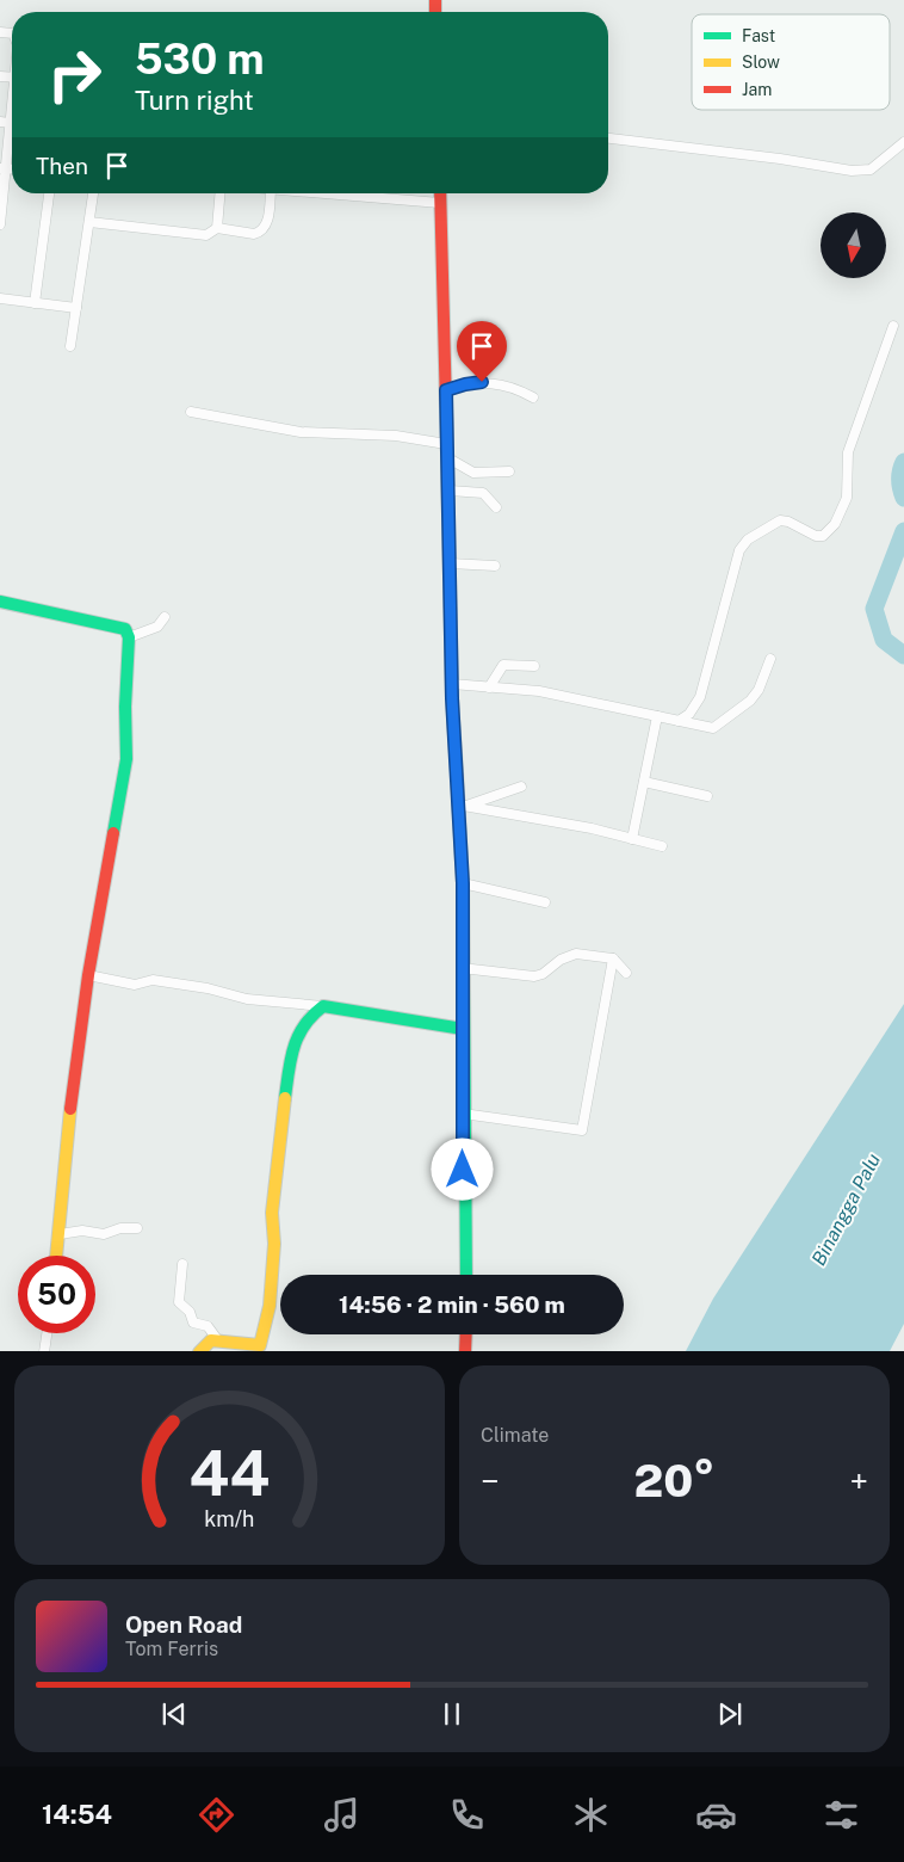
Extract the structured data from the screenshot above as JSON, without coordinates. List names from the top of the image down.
{
  "water": ["Binangga Palu"],
  "legend": ["Fast", "Slow", "Jam"],
  "north": "bottom",
  "page": {
    "turn": ["530 m", "Turn right"],
    "then": "Then",
    "limit": "50",
    "trip": "14:56 · 2 min · 560 m",
    "tile": "Climate",
    "heat": ["−", "20°", "+"],
    "song": ["Open Road", "Tom Ferris"],
    "tabs": "14:54",
    "gauge": ["44", "km/h"]
  }
}
